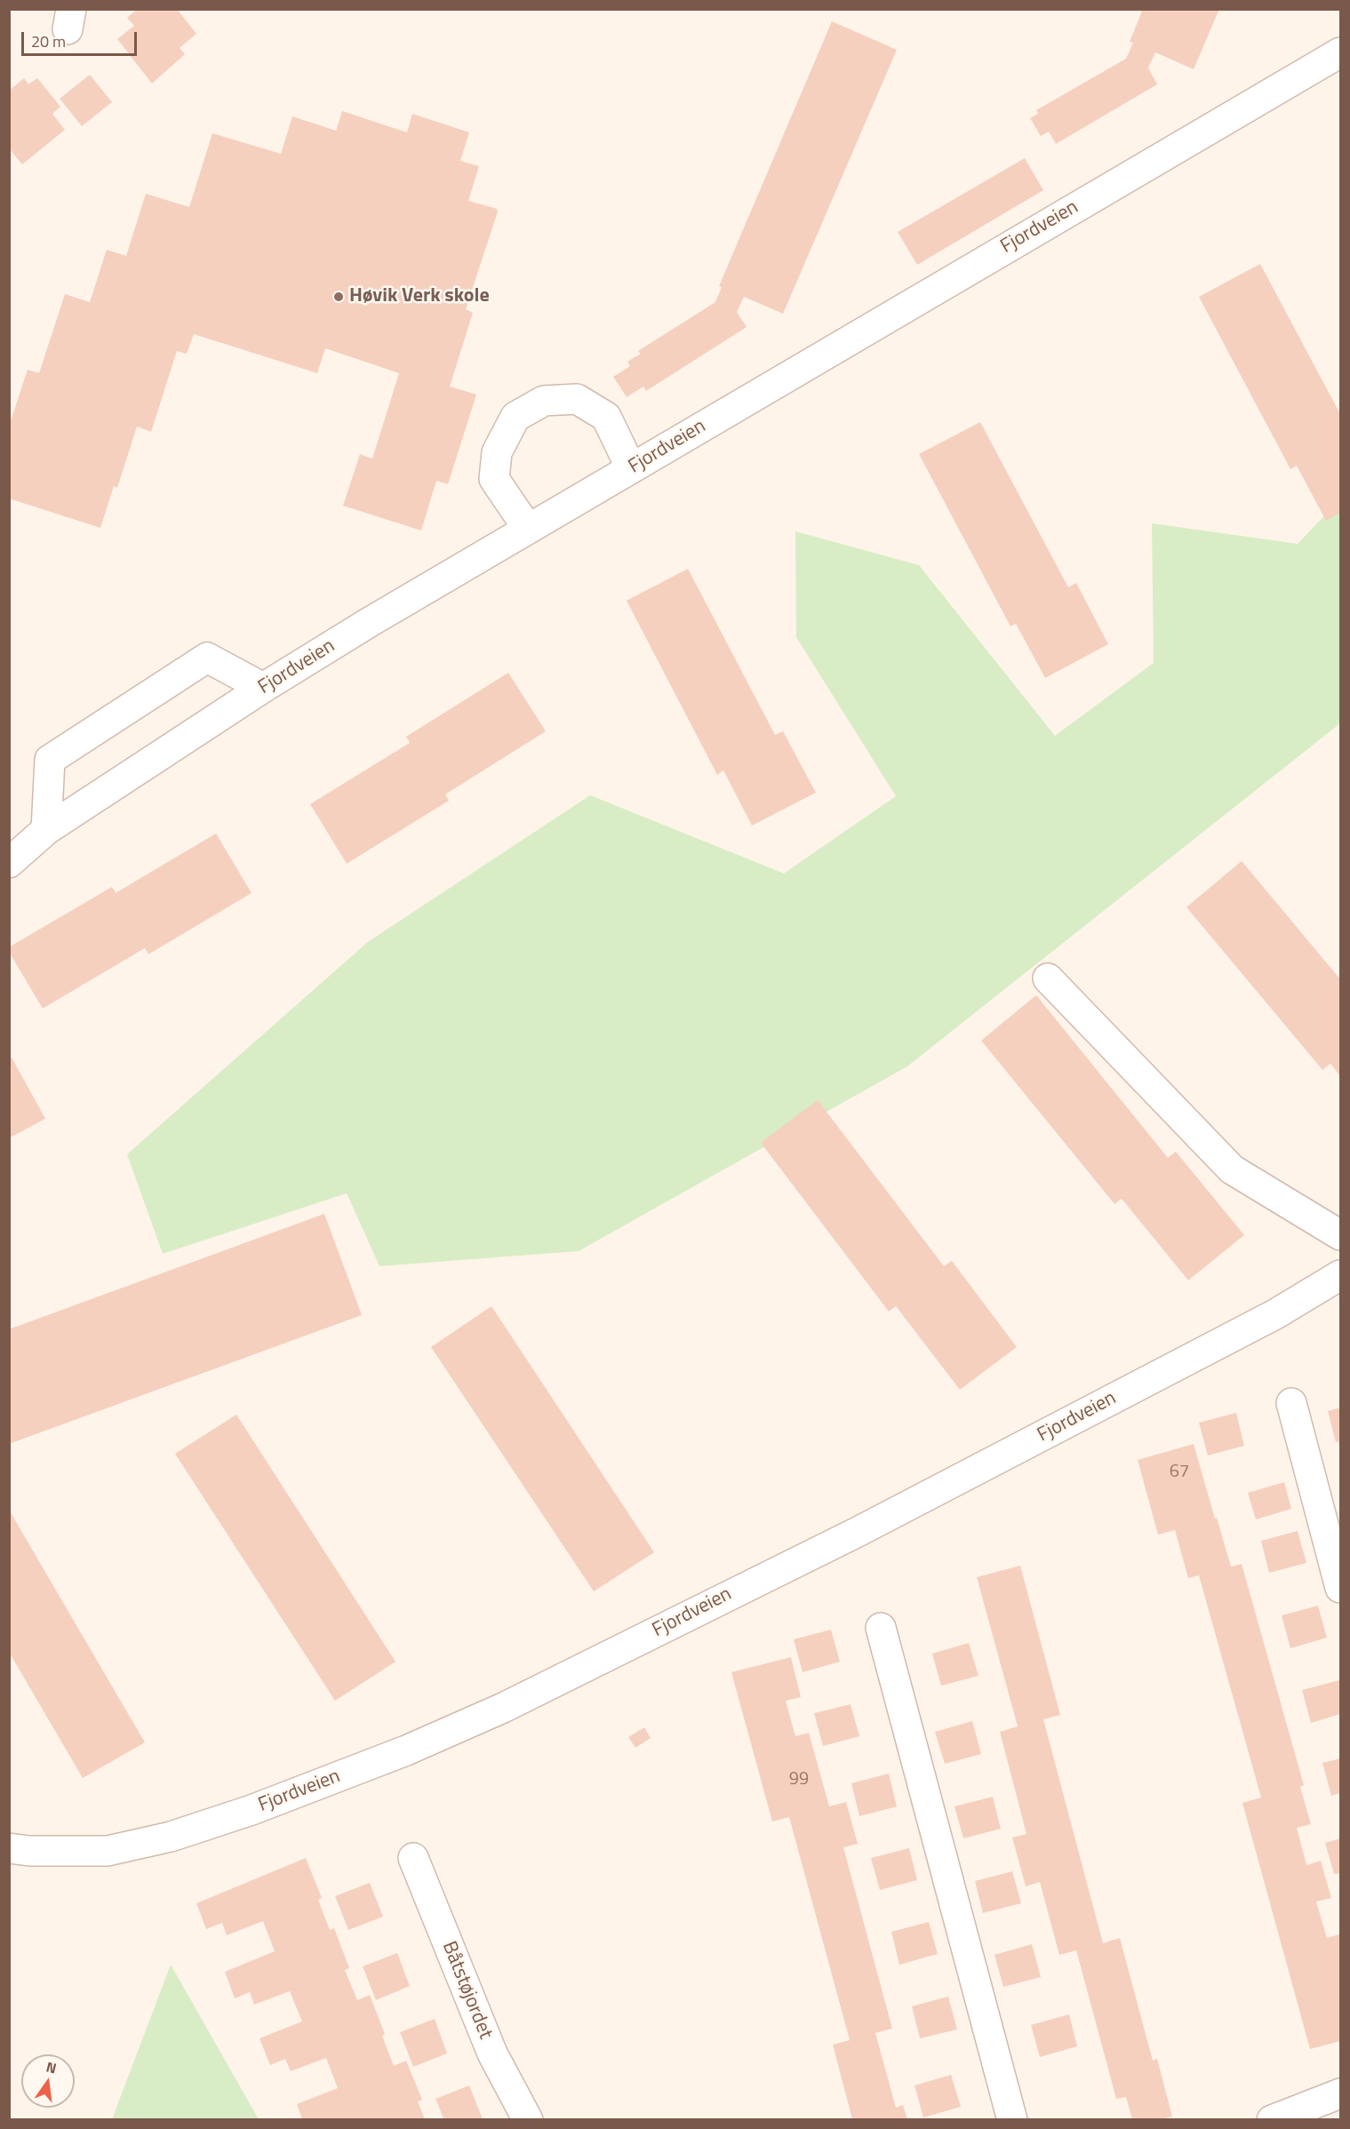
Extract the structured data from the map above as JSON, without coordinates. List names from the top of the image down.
{
  "streets": {
    "street": ["Fjordveien", "Båtstøjordet"]
  },
  "places": ["Høvik Verk skole"],
  "house_numbers": ["67", "99"],
  "scale_bar": "20 m",
  "north": "top"
}
